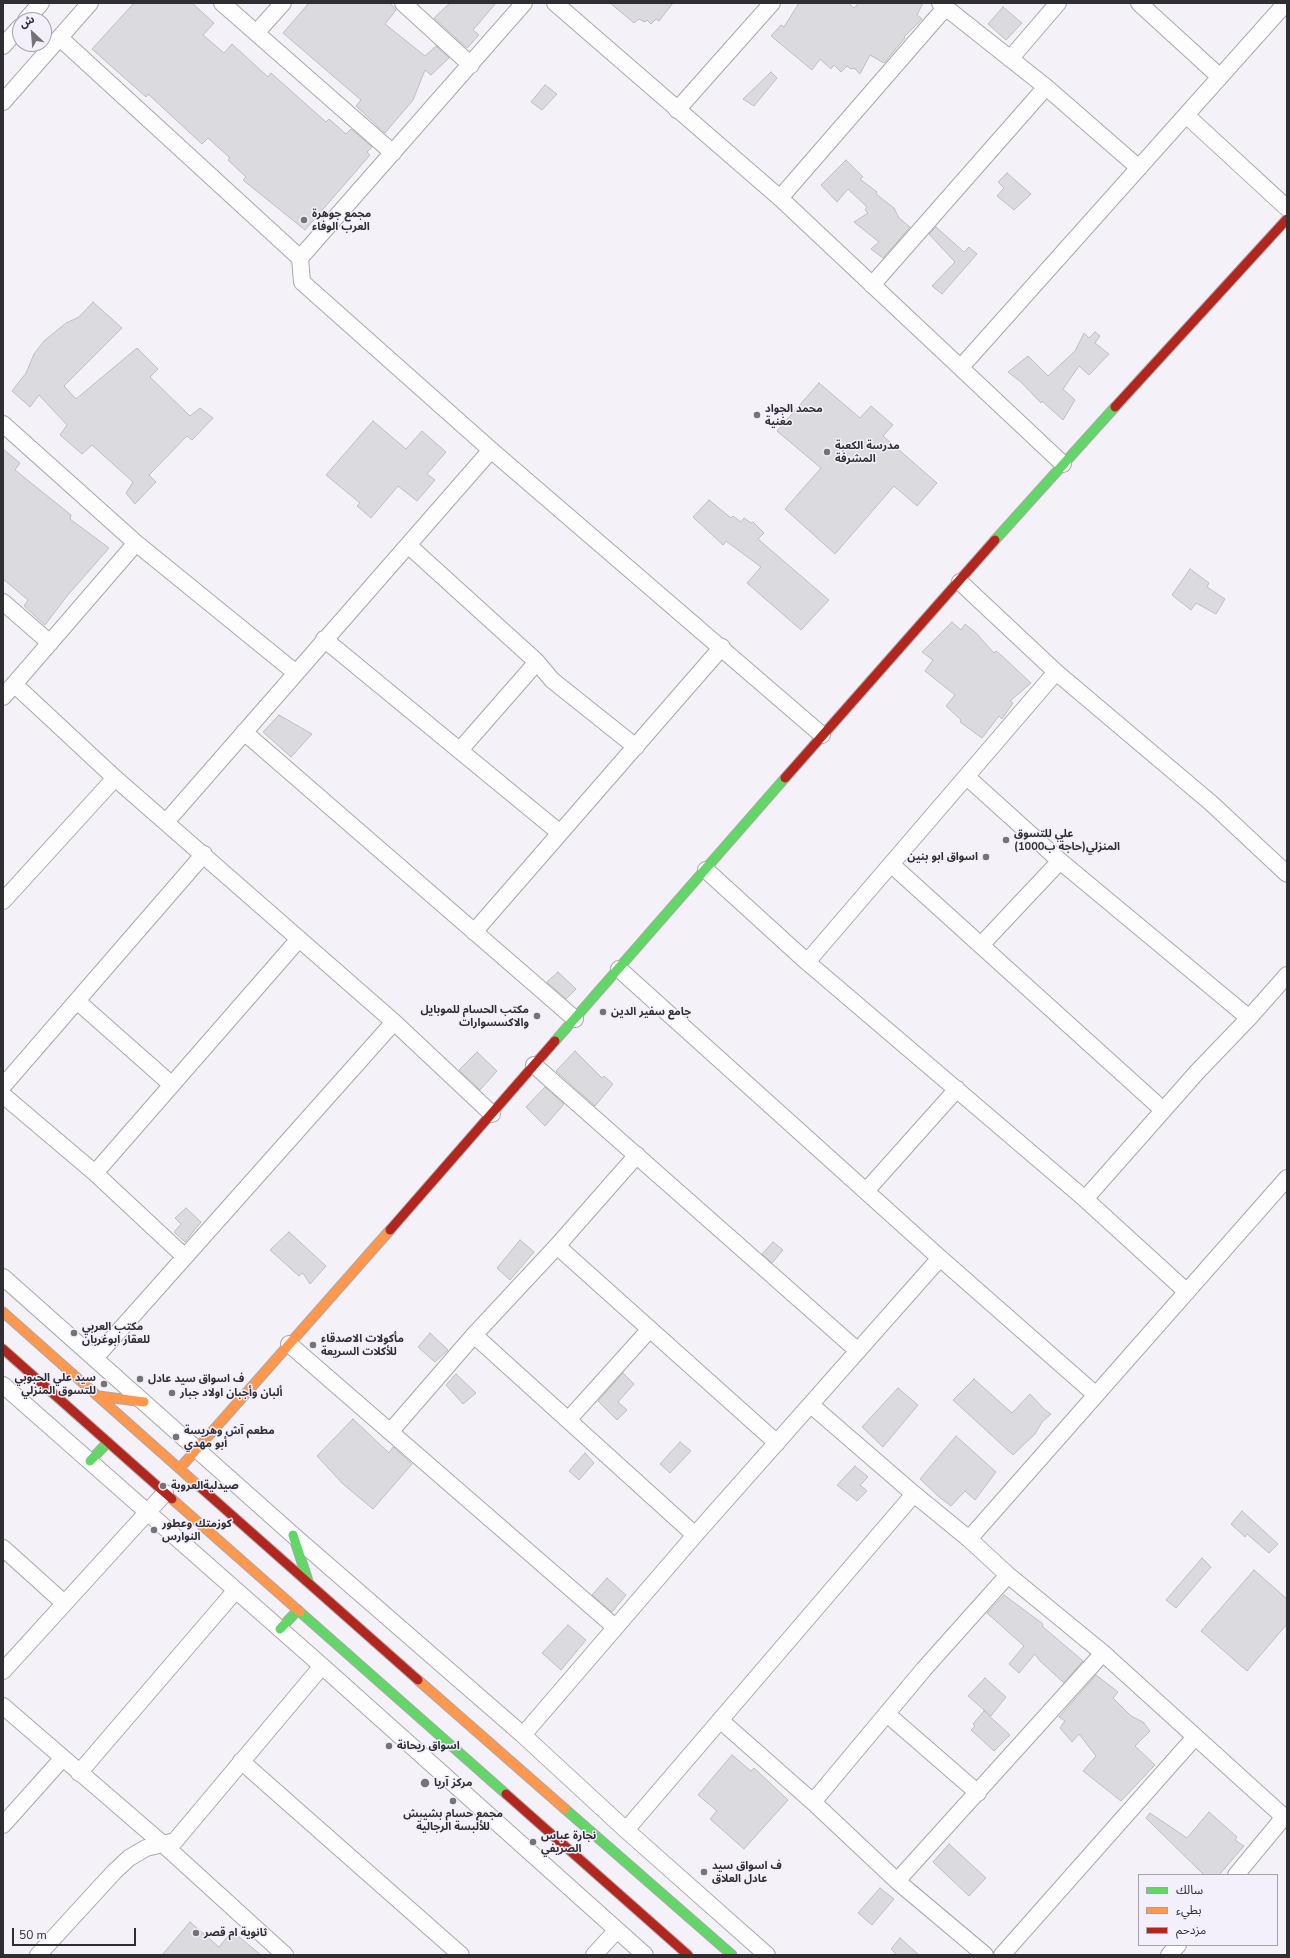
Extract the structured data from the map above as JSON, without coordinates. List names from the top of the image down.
{
  "places": [
    "مجمع جوهرة العرب الوفاء",
    "محمد الجواد مغنية",
    "مدرسة الكعبة المشرفة",
    "علي للتسوق المنزلي(حاجة ب1000)",
    "اسواق ابو بنين",
    "جامع سفير الدين",
    "مكتب الحسام للموبايل والاكسسوارات",
    "مكتب العربي للعقار ابوغربان",
    "مأكولات الاصدقاء للأكلات السريعة",
    "ف اسواق سيد عادل",
    "سيد علي الحبوبي للتسوق المنزلي",
    "ألبان وأجبان اولاد جبار",
    "مطعم آش وهريسة أبو مهدي",
    "صيدليةالعروبة",
    "كوزمتك وعطور النوارس",
    "اسواق ريحانة",
    "مركز آريا",
    "مجمع حسام بشيبش للألبسة الرجالية",
    "نجارة عباس الصريفي",
    "ف اسواق سيد عادل العلاق",
    "ثانوية ام قصر"
  ],
  "legend": ["سالك", "بطيء", "مزدحم"],
  "scale_bar": "50 m",
  "north": "top left"
}
